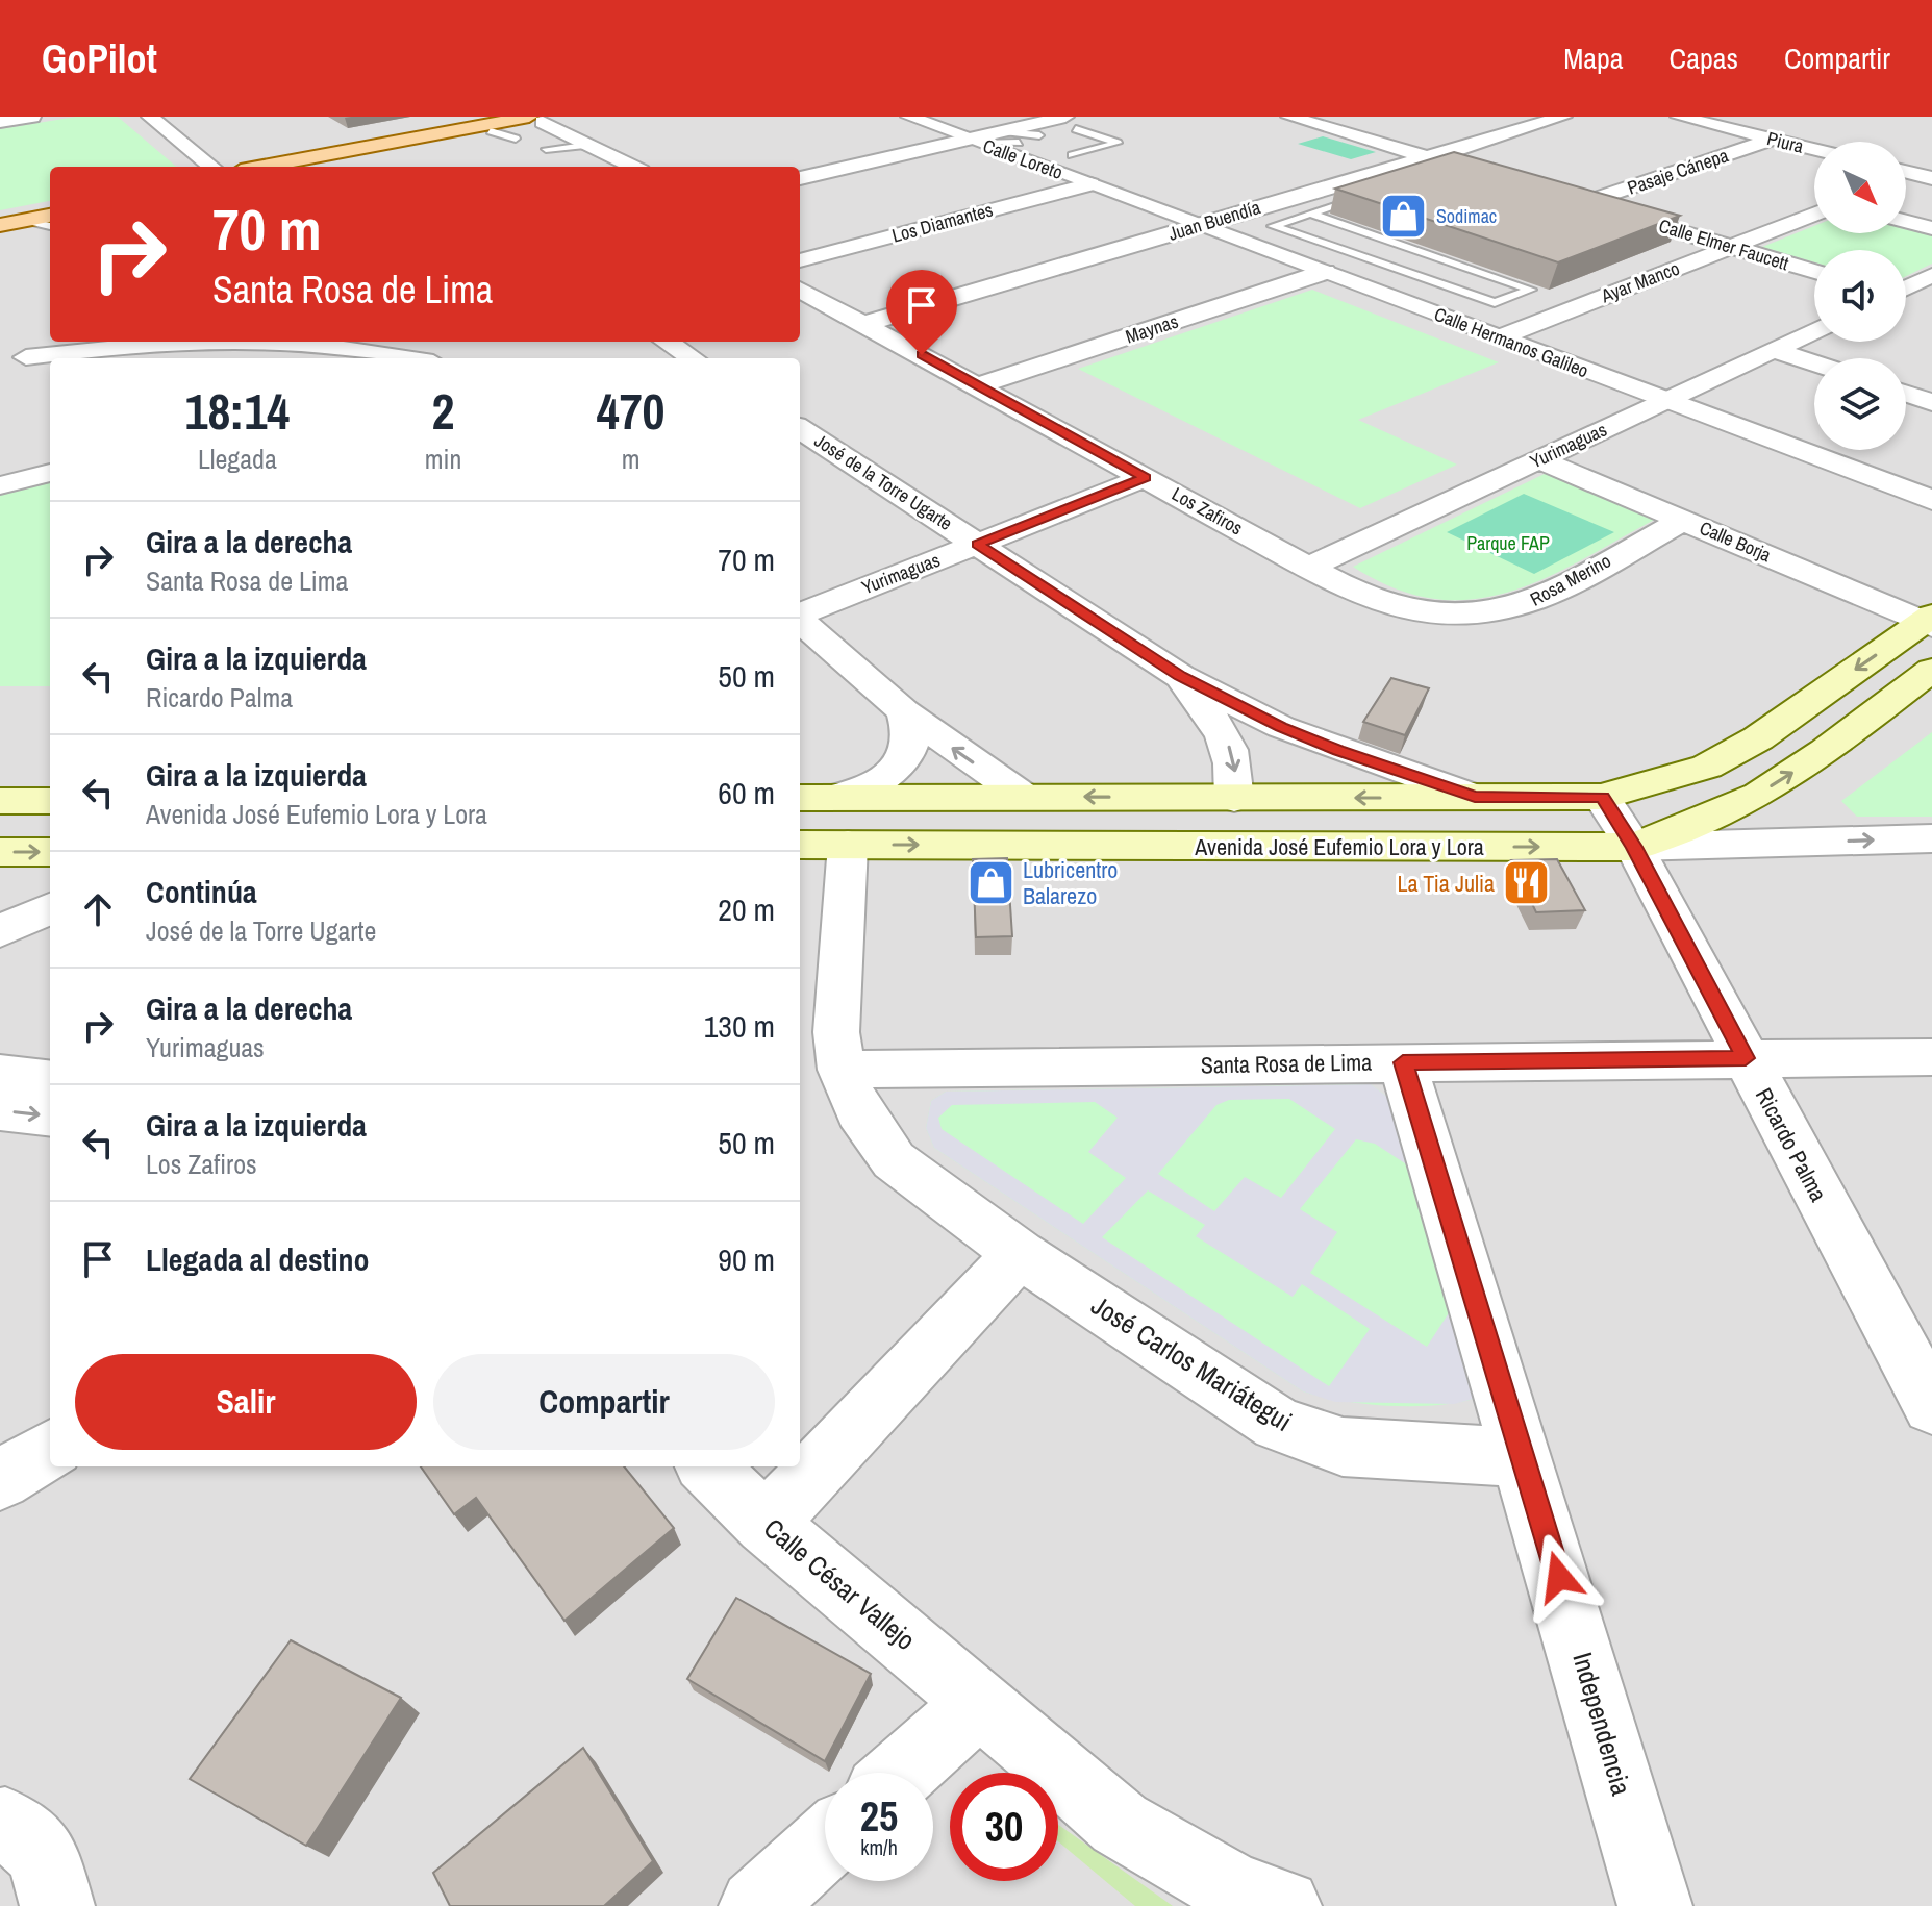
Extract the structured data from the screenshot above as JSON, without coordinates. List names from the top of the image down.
{
  "streets": {
    "main road": ["Avenida José Eufemio Lora y Lora"],
    "street": [
      "Piura",
      "Calle Loreto",
      "Pasaje Cánepa",
      "Juan Buendía",
      "Los Diamantes",
      "Calle Elmer Faucett",
      "Ayar Manco",
      "Maynas",
      "Calle Hermanos Galileo",
      "Yurimaguas",
      "José de la Torre Ugarte",
      "Los Zafiros",
      "Calle Borja",
      "Rosa Merino",
      "Santa Rosa de Lima",
      "Ricardo Palma",
      "José Carlos Mariátegui",
      "Calle César Vallejo",
      "Independencia"
    ]
  },
  "crossings": [
    ["Piura", "Pasaje Cánepa"],
    ["Calle Loreto", "Los Diamantes"],
    ["Calle Loreto", "Calle Hermanos Galileo"],
    ["Pasaje Cánepa", "Calle Elmer Faucett"],
    ["Juan Buendía", "Calle Hermanos Galileo"],
    ["Juan Buendía", "Los Zafiros"],
    ["Los Diamantes", "Calle Hermanos Galileo"],
    ["Calle Elmer Faucett", "Ayar Manco"],
    ["Ayar Manco", "Calle Hermanos Galileo"],
    ["Maynas", "Calle Hermanos Galileo"],
    ["Maynas", "Los Zafiros"],
    ["Calle Hermanos Galileo", "Yurimaguas"],
    ["Yurimaguas", "José de la Torre Ugarte"],
    ["Yurimaguas", "Los Zafiros"],
    ["Yurimaguas", "Calle Borja"],
    ["José de la Torre Ugarte", "Avenida José Eufemio Lora y Lora"],
    ["Los Zafiros", "Rosa Merino"],
    ["Calle Borja", "Rosa Merino"],
    ["Calle Borja", "Avenida José Eufemio Lora y Lora"],
    ["Avenida José Eufemio Lora y Lora", "Ricardo Palma"],
    ["Avenida José Eufemio Lora y Lora", "José Carlos Mariátegui"],
    ["Santa Rosa de Lima", "Ricardo Palma"],
    ["Santa Rosa de Lima", "José Carlos Mariátegui"],
    ["Santa Rosa de Lima", "Independencia"],
    ["José Carlos Mariátegui", "Independencia"]
  ],
  "parks": ["Parque FAP"],
  "places": {
    "shop": ["Sodimac", "Lubricentro Balarezo"],
    "restaurant": ["La Tia Julia"]
  },
  "north": "bottom right",
  "page": {
    "header": "GoPilot",
    "nav": ["Mapa", "Capas", "Compartir"],
    "turn": ["70 m", "Santa Rosa de Lima"],
    "eta": [
      "18:14",
      "Llegada",
      "2",
      "min",
      "470",
      "m"
    ],
    "list": [
      {
        "name": "Gira a la derecha",
        "note": "Santa Rosa de Lima",
        "value": "70 m"
      },
      {
        "name": "Gira a la izquierda",
        "note": "Ricardo Palma",
        "value": "50 m"
      },
      {
        "name": "Gira a la izquierda",
        "note": "Avenida José Eufemio Lora y Lora",
        "value": "60 m"
      },
      {
        "name": "Continúa",
        "note": "José de la Torre Ugarte",
        "value": "20 m"
      },
      {
        "name": "Gira a la derecha",
        "note": "Yurimaguas",
        "value": "130 m"
      },
      {
        "name": "Gira a la izquierda",
        "note": "Los Zafiros",
        "value": "50 m"
      },
      {
        "name": "Llegada al destino",
        "value": "90 m"
      }
    ],
    "buttons": ["Salir", "Compartir"],
    "speed": "25 km/h",
    "limit": "30"
  }
}
